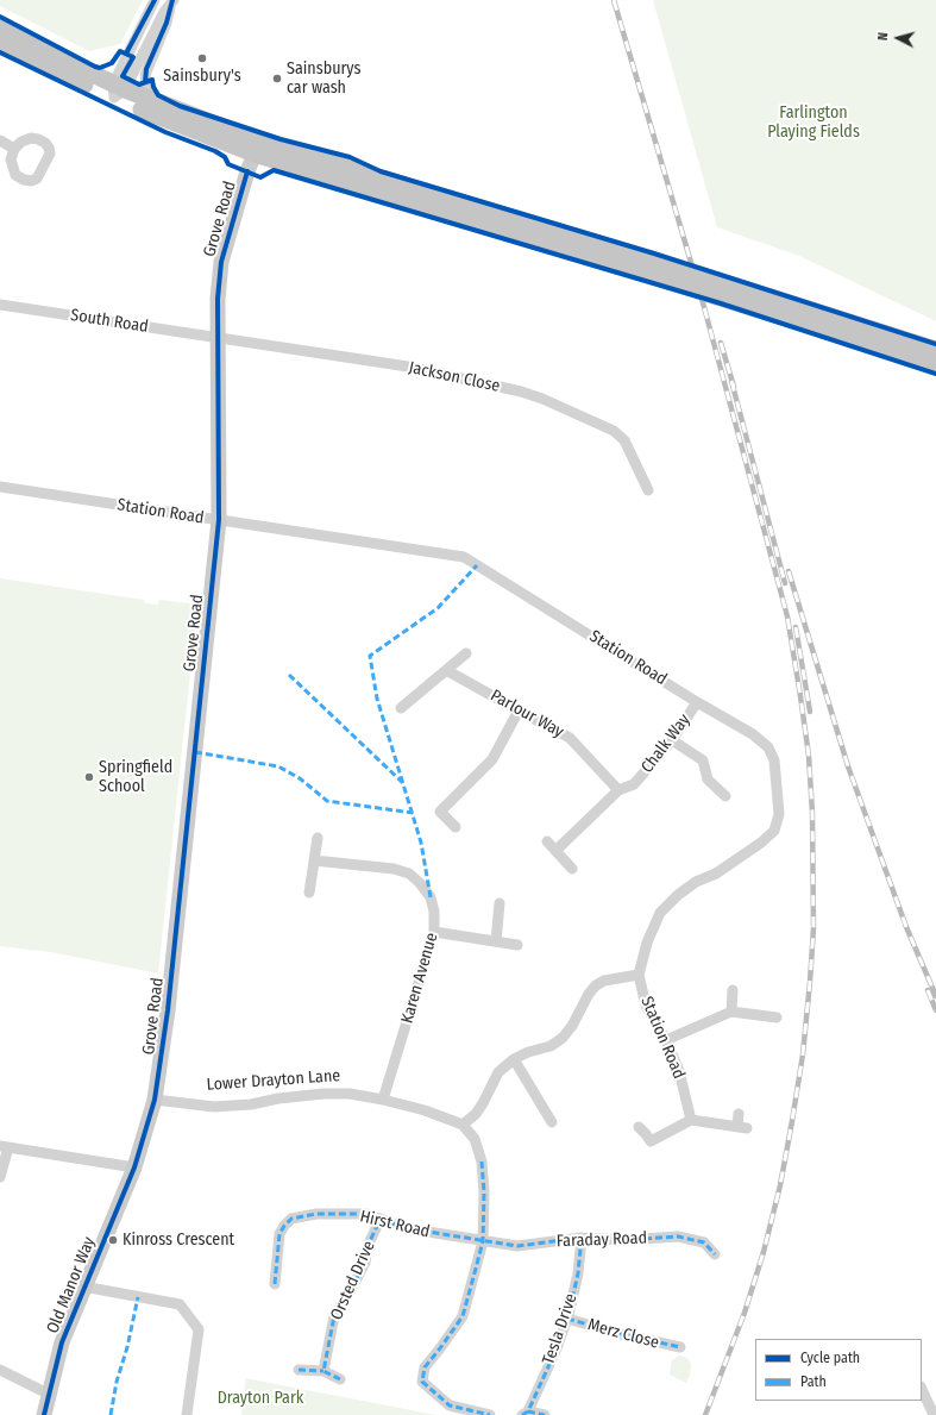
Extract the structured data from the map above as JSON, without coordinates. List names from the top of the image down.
{
  "streets": {
    "street": [
      "Grove Road",
      "South Road",
      "Jackson Close",
      "Station Road",
      "Parlour Way",
      "Chalk Way",
      "Karen Avenue",
      "Lower Drayton Lane",
      "Hirst Road",
      "Faraday Road",
      "Orsted Drive",
      "Old Manor Way",
      "Tesla Drive",
      "Merz Close"
    ]
  },
  "crossings": [
    ["Grove Road", "South Road"],
    ["Grove Road", "Jackson Close"],
    ["Grove Road", "Station Road"],
    ["Grove Road", "Lower Drayton Lane"],
    ["South Road", "Jackson Close"],
    ["Station Road", "Chalk Way"],
    ["Parlour Way", "Chalk Way"],
    ["Karen Avenue", "Lower Drayton Lane"],
    ["Hirst Road", "Faraday Road"],
    ["Hirst Road", "Orsted Drive"],
    ["Faraday Road", "Tesla Drive"],
    ["Tesla Drive", "Merz Close"]
  ],
  "parks": ["Farlington Playing Fields", "Drayton Park"],
  "places": [
    "Sainsbury's",
    "Sainsburys car wash",
    "Springfield School",
    "Kinross Crescent"
  ],
  "legend": ["Cycle path", "Path"],
  "north": "left"
}
